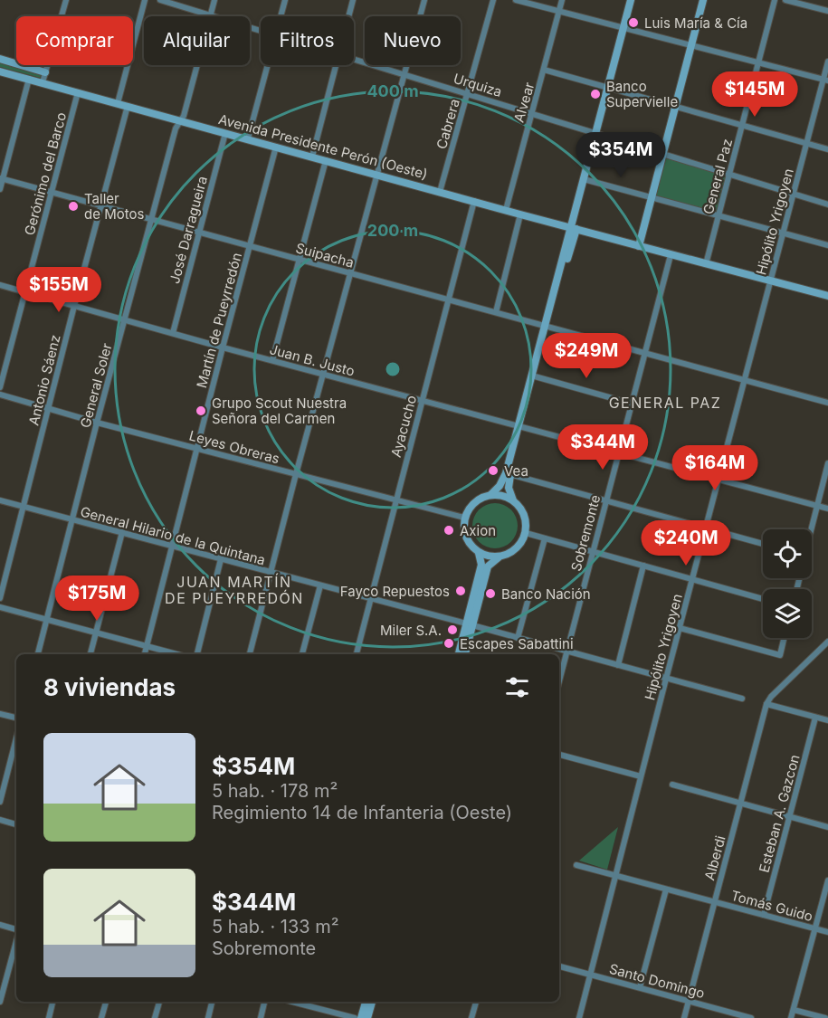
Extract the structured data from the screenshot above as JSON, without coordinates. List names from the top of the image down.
{
  "streets": {
    "main road": ["Avenida Presidente Perón (Oeste)"],
    "street": [
      "Urquiza",
      "Alvear",
      "Cabrera",
      "Gerónimo del Barco",
      "General Paz",
      "Hipólito Yrigoyen",
      "José Darragueira",
      "Suipacha",
      "Martín de Pueyrredón",
      "Juan B. Justo",
      "Antonio Sáenz",
      "General Soler",
      "Ayacucho",
      "Leyes Obreras",
      "Sobremonte",
      "General Hilario de la Quintana",
      "Esteban A. Gazcon",
      "Alberdi",
      "Tomás Guido",
      "Santo Domingo"
    ]
  },
  "crossings": [
    ["Urquiza", "Alvear"],
    ["Urquiza", "Cabrera"],
    ["Urquiza", "General Paz"],
    ["Urquiza", "Hipólito Yrigoyen"],
    ["Urquiza", "General Soler"],
    ["Alvear", "Avenida Presidente Perón (Oeste)"],
    ["Cabrera", "Avenida Presidente Perón (Oeste)"],
    ["Avenida Presidente Perón (Oeste)", "Gerónimo del Barco"],
    ["Avenida Presidente Perón (Oeste)", "General Paz"],
    ["Avenida Presidente Perón (Oeste)", "Hipólito Yrigoyen"],
    ["Avenida Presidente Perón (Oeste)", "José Darragueira"],
    ["Avenida Presidente Perón (Oeste)", "Martín de Pueyrredón"],
    ["Avenida Presidente Perón (Oeste)", "Antonio Sáenz"],
    ["Avenida Presidente Perón (Oeste)", "General Soler"],
    ["Avenida Presidente Perón (Oeste)", "Ayacucho"],
    ["Avenida Presidente Perón (Oeste)", "Sobremonte"],
    ["Gerónimo del Barco", "Suipacha"],
    ["Gerónimo del Barco", "Juan B. Justo"],
    ["Hipólito Yrigoyen", "Suipacha"],
    ["Hipólito Yrigoyen", "Juan B. Justo"],
    ["Hipólito Yrigoyen", "General Hilario de la Quintana"],
    ["Hipólito Yrigoyen", "Tomás Guido"],
    ["Hipólito Yrigoyen", "Santo Domingo"],
    ["José Darragueira", "Suipacha"],
    ["José Darragueira", "Juan B. Justo"],
    ["Suipacha", "Martín de Pueyrredón"],
    ["Suipacha", "Antonio Sáenz"],
    ["Suipacha", "General Soler"],
    ["Suipacha", "Ayacucho"],
    ["Suipacha", "Sobremonte"],
    ["Martín de Pueyrredón", "Juan B. Justo"],
    ["Martín de Pueyrredón", "Leyes Obreras"],
    ["Martín de Pueyrredón", "General Hilario de la Quintana"],
    ["Juan B. Justo", "Antonio Sáenz"],
    ["Juan B. Justo", "General Soler"],
    ["Juan B. Justo", "Ayacucho"],
    ["Juan B. Justo", "Sobremonte"],
    ["Antonio Sáenz", "Leyes Obreras"],
    ["Antonio Sáenz", "General Hilario de la Quintana"],
    ["General Soler", "Leyes Obreras"],
    ["General Soler", "General Hilario de la Quintana"],
    ["Ayacucho", "Leyes Obreras"],
    ["Ayacucho", "General Hilario de la Quintana"],
    ["Sobremonte", "General Hilario de la Quintana"],
    ["Esteban A. Gazcon", "Tomás Guido"],
    ["Alberdi", "Tomás Guido"],
    ["Alberdi", "Santo Domingo"]
  ],
  "districts": ["GENERAL PAZ", "JUAN MARTÍN DE PUEYRREDÓN"],
  "places": [
    "Luis María & Cía",
    "Banco Supervielle",
    "Taller de Motos",
    "Grupo Scout Nuestra Señora del Carmen",
    "Vea",
    "Axion",
    "Fayco Repuestos",
    "Banco Nación",
    "Miler S.A.",
    "Escapes Sabattini"
  ],
  "page": {
    "chip": [
      "Comprar",
      "Alquilar",
      "Filtros",
      "Nuevo"
    ],
    "price": [
      "$145M",
      "$354M",
      "$155M",
      "$249M",
      "$344M",
      "$164M",
      "$240M",
      "$175M"
    ],
    "heading": "8 viviendas",
    "list": [
      {
        "name": "$354M",
        "note": "5 hab. · 178 m² · Regimiento 14 de Infanteria (Oeste)"
      },
      {
        "name": "$344M",
        "note": "5 hab. · 133 m² · Sobremonte"
      }
    ]
  },
  "rings": ["400 m", "200 m"]
}
